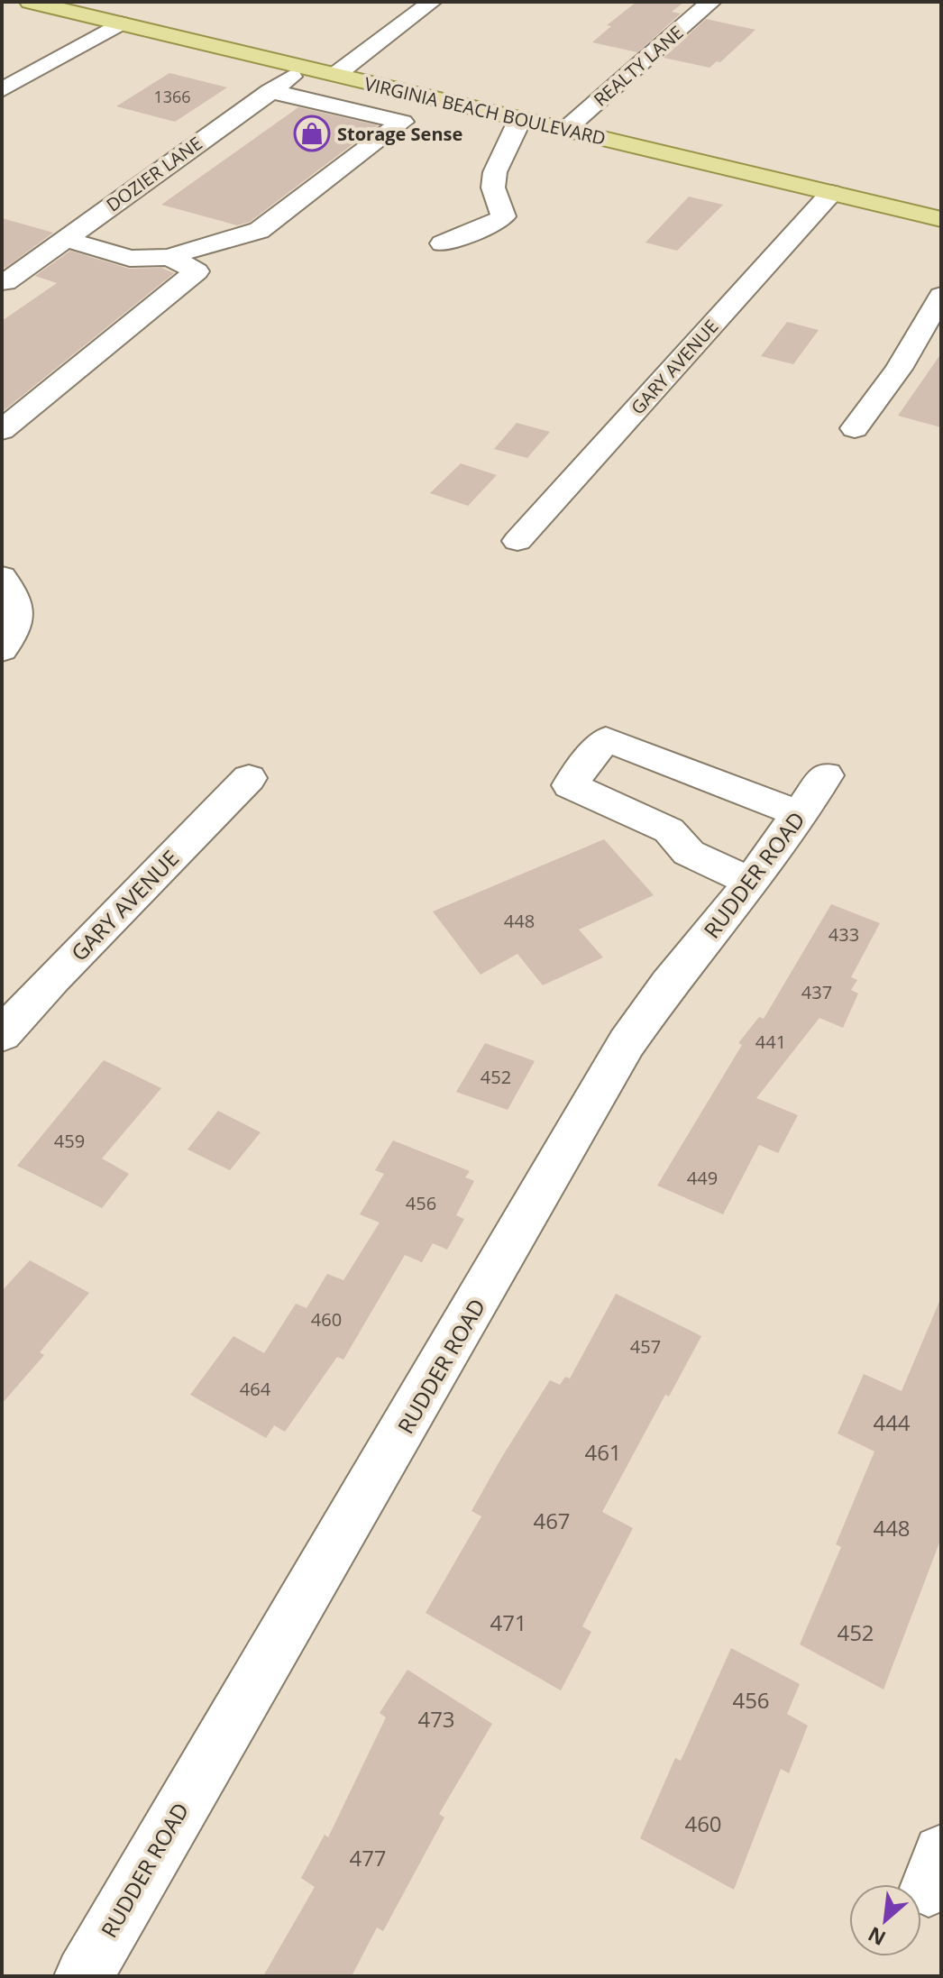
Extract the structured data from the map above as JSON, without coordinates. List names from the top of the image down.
{
  "streets": {
    "main road": ["VIRGINIA BEACH BOULEVARD"],
    "street": [
      "REALTY LANE",
      "DOZIER LANE",
      "GARY AVENUE",
      "RUDDER ROAD"
    ]
  },
  "crossings": [
    ["REALTY LANE", "VIRGINIA BEACH BOULEVARD"],
    ["VIRGINIA BEACH BOULEVARD", "DOZIER LANE"],
    ["VIRGINIA BEACH BOULEVARD", "GARY AVENUE"]
  ],
  "places": {
    "shop": ["Storage Sense"]
  },
  "house_numbers": [
    "1366",
    "448",
    "433",
    "437",
    "441",
    "452",
    "459",
    "449",
    "456",
    "460",
    "457",
    "464",
    "444",
    "461",
    "467",
    "448",
    "471",
    "452",
    "456",
    "473",
    "460",
    "477"
  ],
  "north": "bottom left"
}
